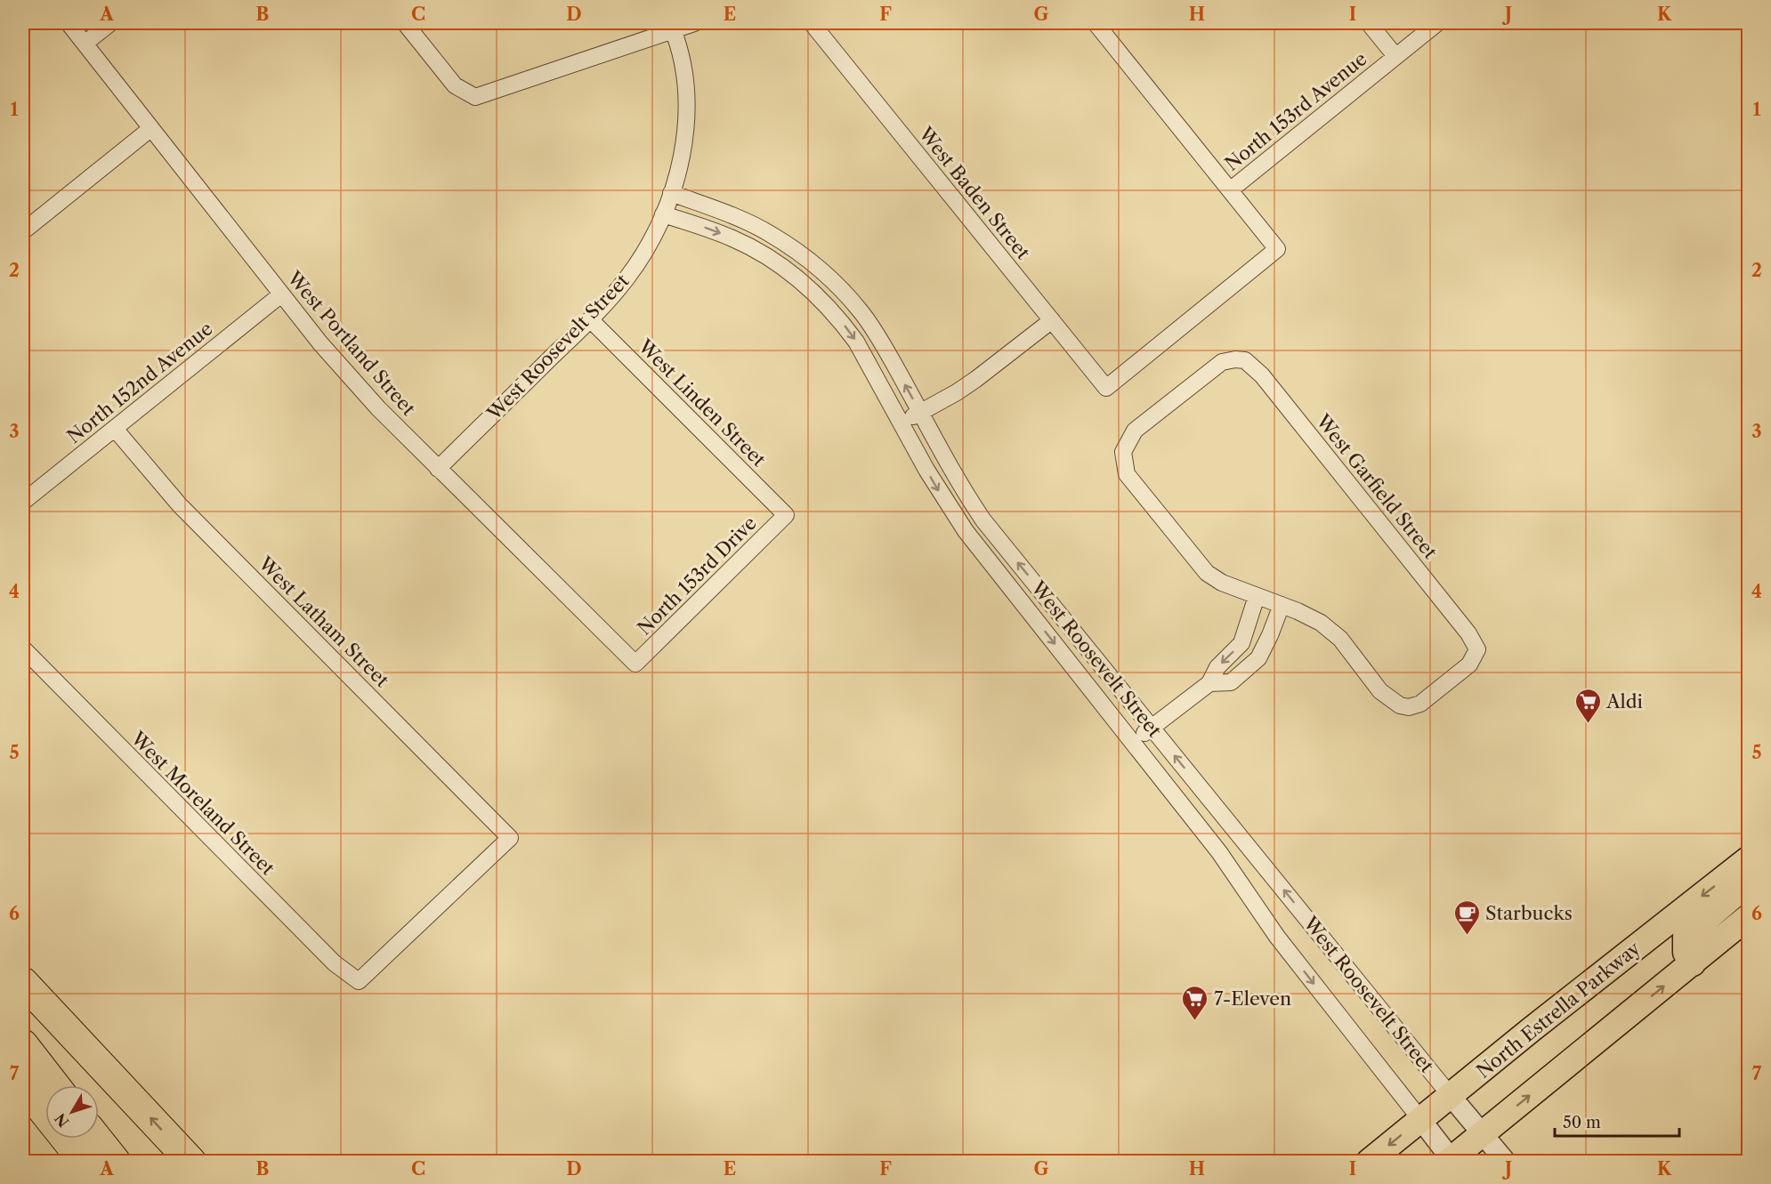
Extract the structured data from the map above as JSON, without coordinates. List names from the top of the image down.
{
  "streets": {
    "main road": ["North Estrella Parkway"],
    "street": [
      "North 153rd Avenue",
      "West Baden Street",
      "West Portland Street",
      "West Roosevelt Street",
      "North 152nd Avenue",
      "West Linden Street",
      "West Garfield Street",
      "North 153rd Drive",
      "West Latham Street",
      "West Moreland Street"
    ]
  },
  "crossings": [
    ["North 153rd Avenue", "West Baden Street"],
    ["West Portland Street", "West Roosevelt Street"],
    ["West Portland Street", "North 152nd Avenue"],
    ["West Portland Street", "North 153rd Drive"],
    ["West Roosevelt Street", "West Linden Street"],
    ["West Roosevelt Street", "North Estrella Parkway"],
    ["North 152nd Avenue", "West Latham Street"],
    ["West Linden Street", "North 153rd Drive"],
    ["West Latham Street", "West Moreland Street"]
  ],
  "places": {
    "supermarket": ["Aldi", "7-Eleven"],
    "cafe": ["Starbucks"]
  },
  "scale_bar": "50 m",
  "north": "bottom left",
  "grid": {
    "columns": [
      "A",
      "B",
      "C",
      "D",
      "E",
      "F",
      "G",
      "H",
      "I",
      "J",
      "K"
    ],
    "rows": [
      "1",
      "2",
      "3",
      "4",
      "5",
      "6",
      "7"
    ]
  }
}
